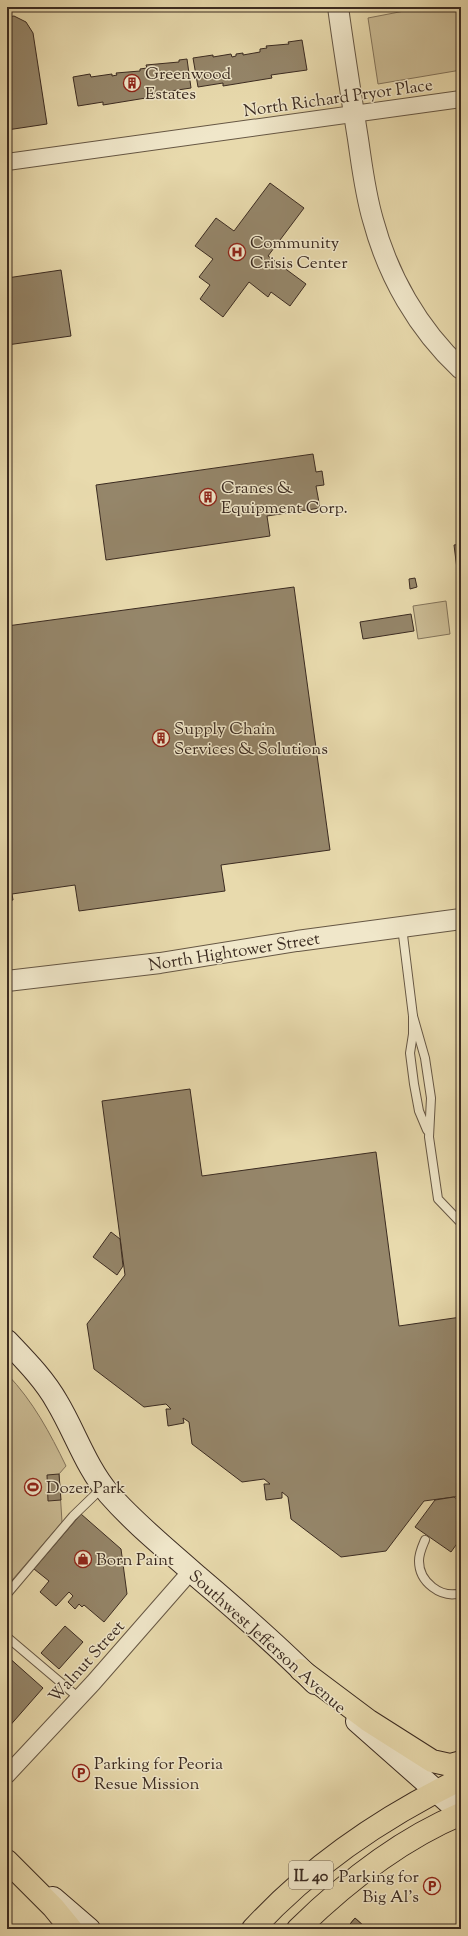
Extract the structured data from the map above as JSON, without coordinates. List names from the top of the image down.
{
  "streets": {
    "main road": ["Southwest Jefferson Avenue", "IL 40"],
    "street": ["North Richard Pryor Place", "North Hightower Street", "Walnut Street"]
  },
  "crossings": [
    ["Southwest Jefferson Avenue", "Walnut Street"],
    ["Southwest Jefferson Avenue", "IL 40"]
  ],
  "places": {
    "building": ["Greenwood Estates", "Cranes & Equipment Corp.", "Supply Chain Services & Solutions"],
    "hospital": ["Community Crisis Center"],
    "sports": ["Dozer Park"],
    "shop": ["Born Paint"],
    "parking": ["Parking for Peoria Resue Mission", "Parking for Big Al's"]
  }
}
